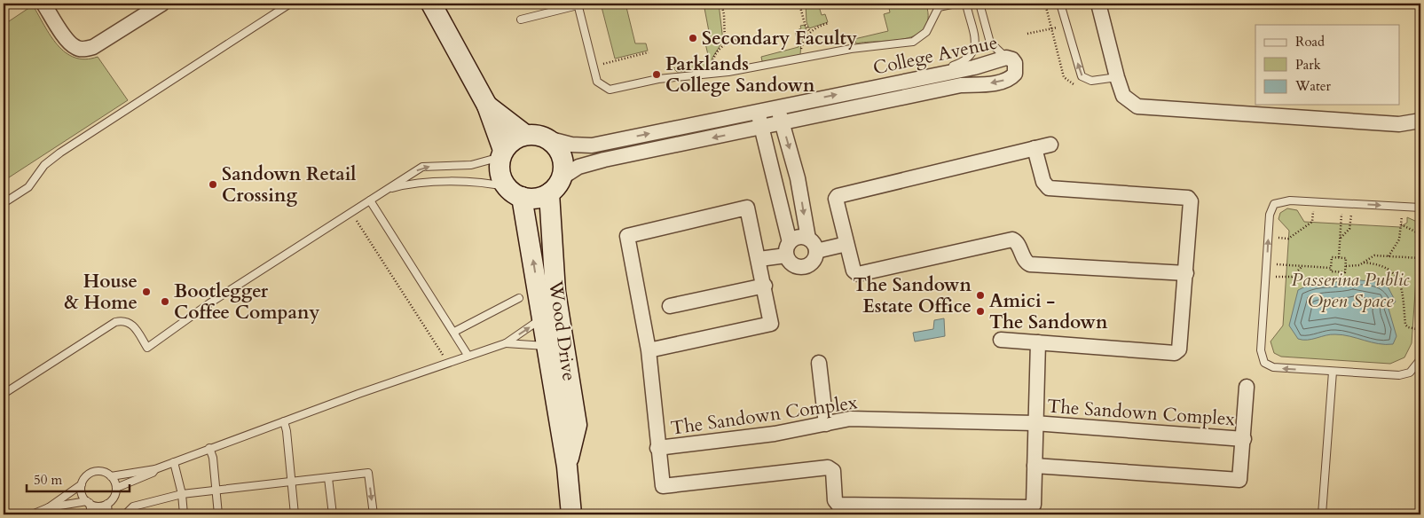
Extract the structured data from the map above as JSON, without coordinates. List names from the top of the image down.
{
  "streets": {
    "street": ["College Avenue", "Wood Drive", "The Sandown Complex"]
  },
  "crossings": [
    ["College Avenue", "Wood Drive"]
  ],
  "parks": ["Passerina Public Open Space"],
  "places": [
    "Secondary Faculty",
    "Parklands College Sandown",
    "Sandown Retail Crossing",
    "House & Home",
    "The Sandown Estate Office",
    "Bootlegger Coffee Company",
    "Amici - The Sandown"
  ],
  "legend": ["Road", "Park", "Water"],
  "scale_bar": "50 m"
}
